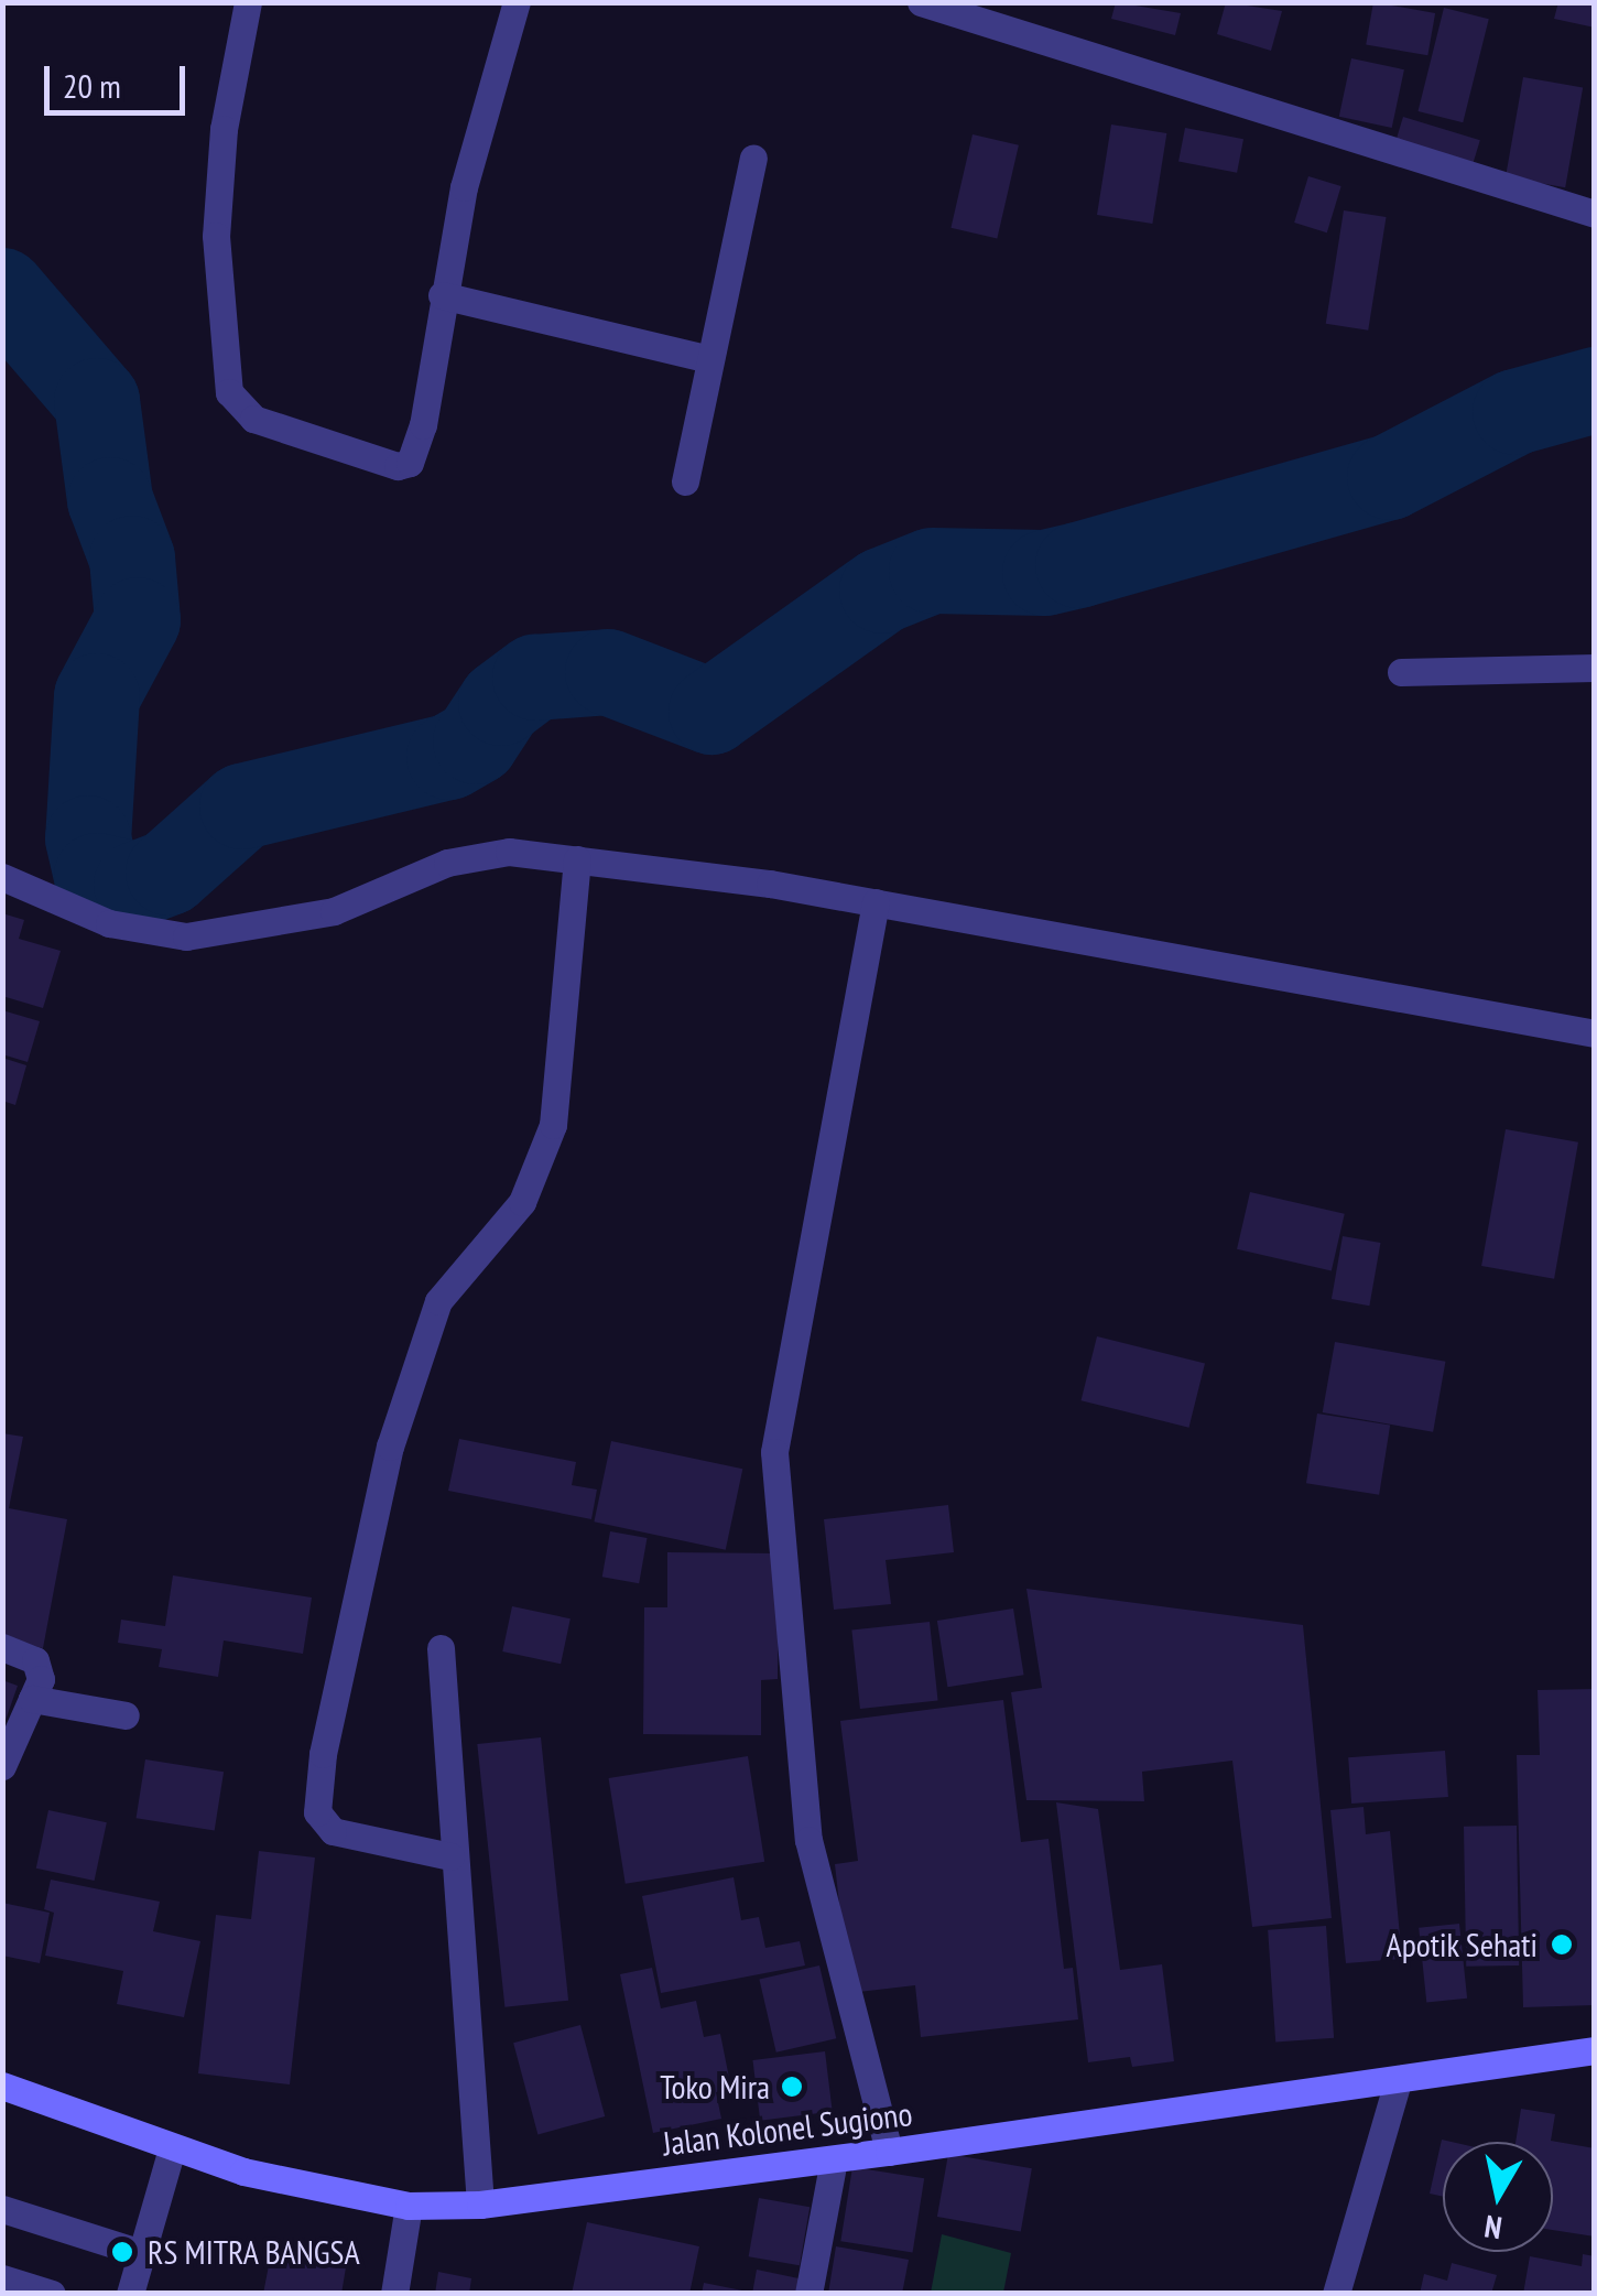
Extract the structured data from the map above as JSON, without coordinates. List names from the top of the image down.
{
  "streets": {
    "main road": ["Jalan Kolonel Sugiono"]
  },
  "places": ["Apotik Sehati", "Toko Mira", "RS MITRA BANGSA"],
  "scale_bar": "20 m",
  "north": "bottom"
}
